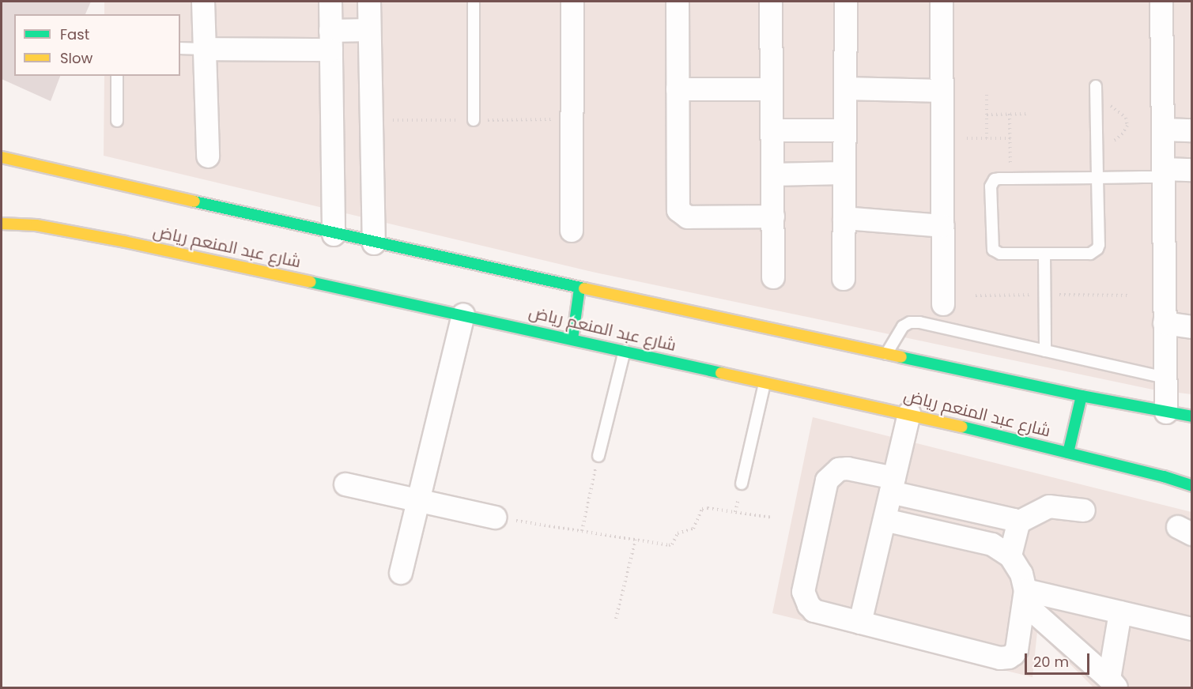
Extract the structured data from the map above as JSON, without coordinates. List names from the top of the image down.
{
  "streets": {
    "main road": ["شارع عبد المنعم رياض"]
  },
  "legend": ["Fast", "Slow"],
  "scale_bar": "20 m"
}
